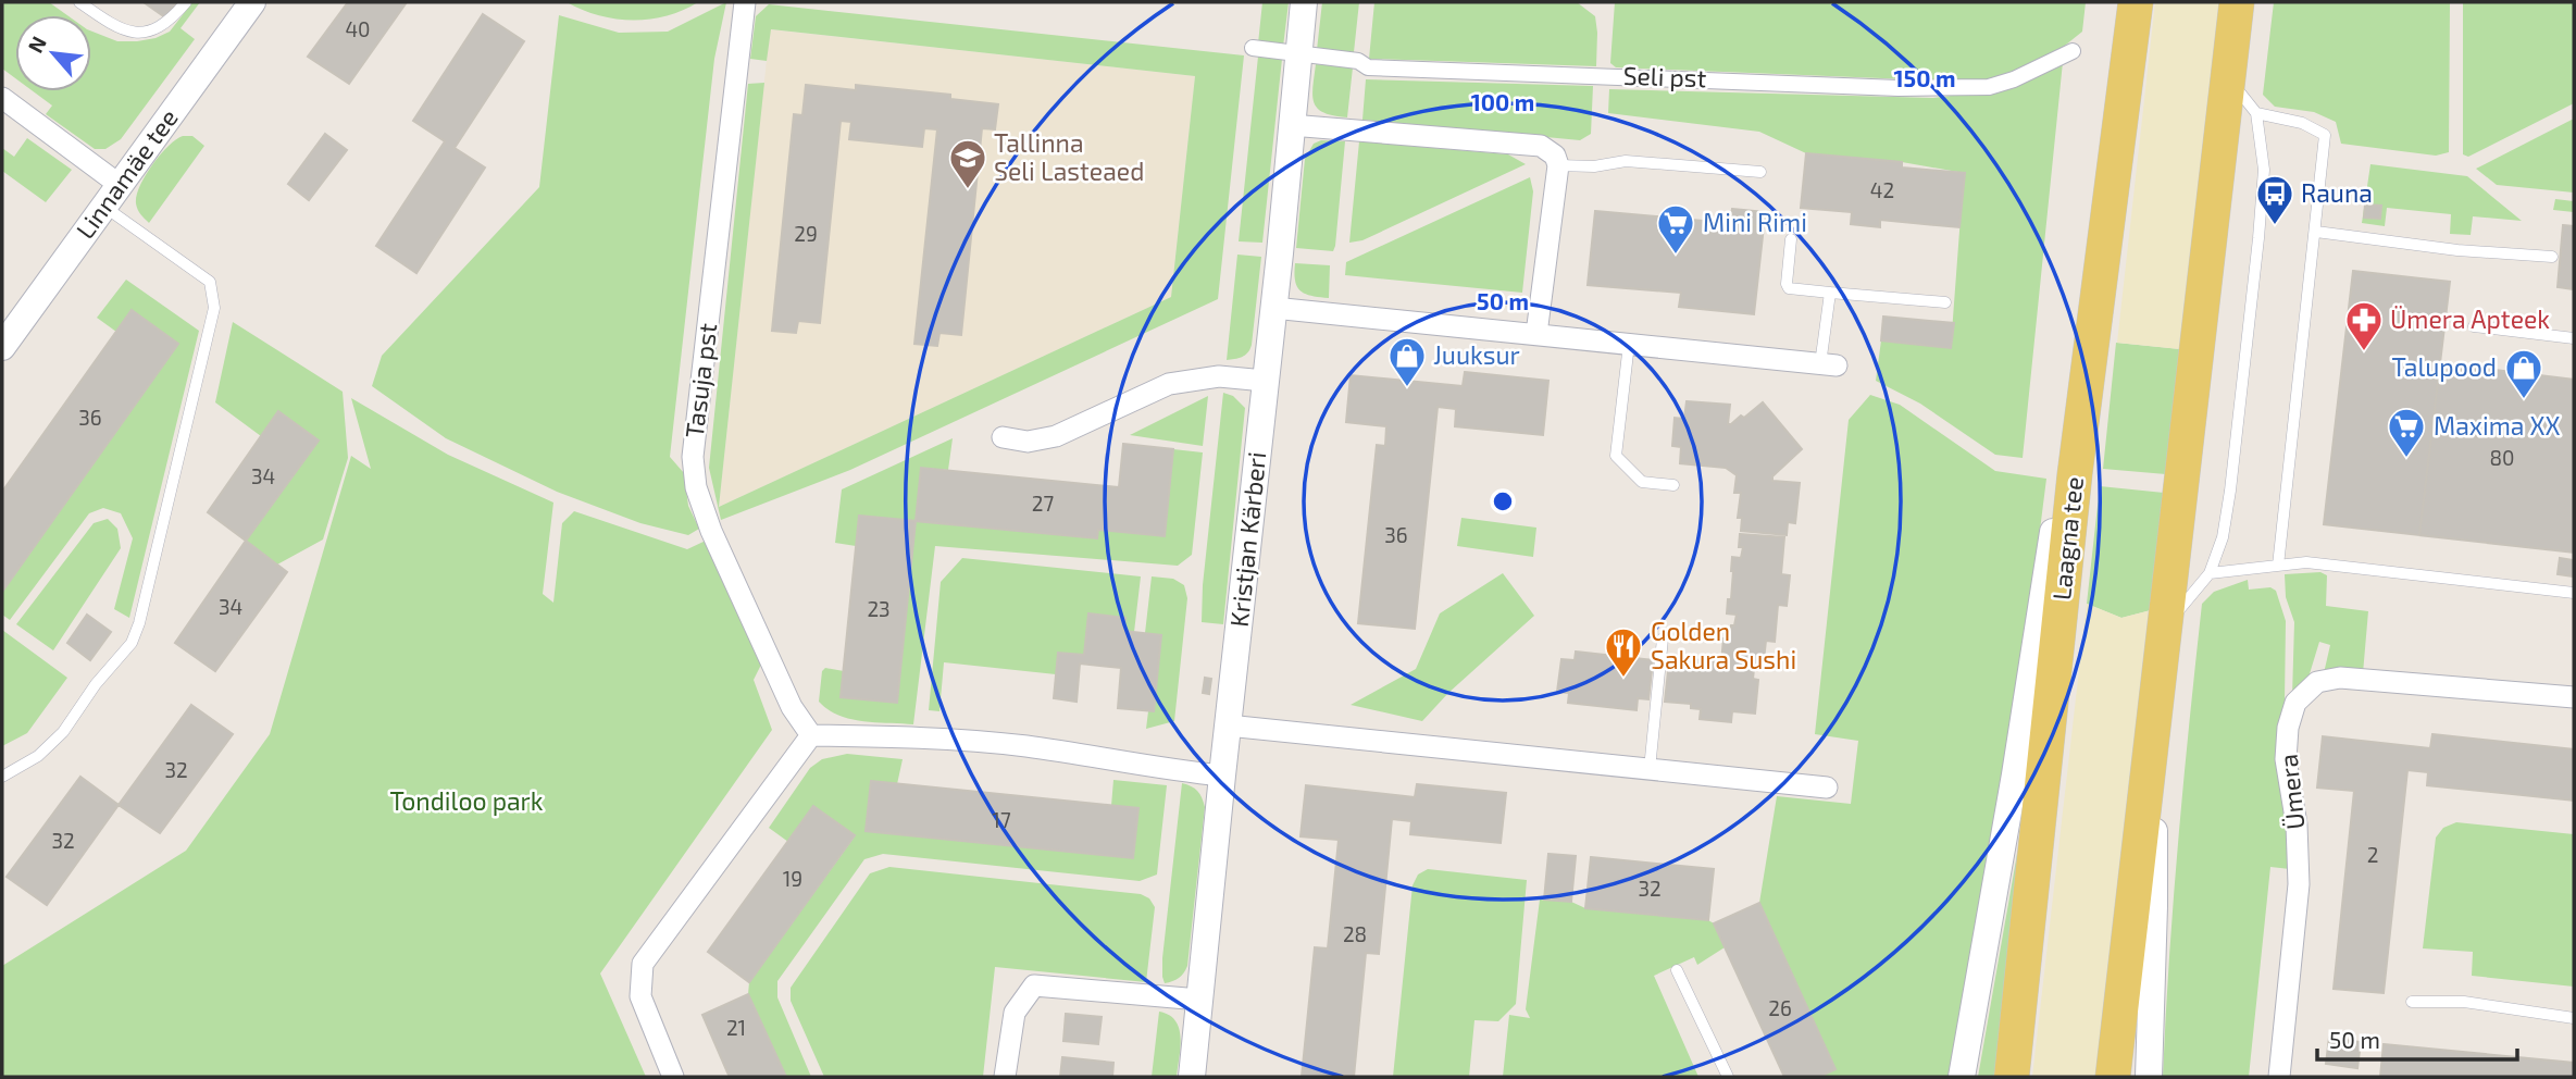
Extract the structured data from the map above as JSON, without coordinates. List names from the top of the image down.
{
  "streets": {
    "main road": ["Laagna tee"],
    "street": [
      "Seli pst",
      "Linnamäe tee",
      "Tasuja pst",
      "Kristjan Kärberi",
      "Ümera"
    ]
  },
  "crossings": [
    ["Seli pst", "Kristjan Kärberi"]
  ],
  "parks": ["Tondiloo park"],
  "places": {
    "school or university": ["Tallinna Seli Lasteaed"],
    "bus stop": ["Rauna"],
    "supermarket": ["Mini Rimi", "Maxima XX"],
    "pharmacy": ["Ümera Apteek"],
    "shop": ["Juuksur", "Talupood"],
    "restaurant": ["Golden Sakura Sushi"]
  },
  "house_numbers": [
    "40",
    "42",
    "29",
    "36",
    "80",
    "34",
    "27",
    "36",
    "34",
    "23",
    "32",
    "17",
    "32",
    "2",
    "19",
    "32",
    "28",
    "26",
    "21"
  ],
  "scale_bar": "50 m",
  "north": "top left",
  "rings": ["150 m", "100 m", "50 m"]
}
